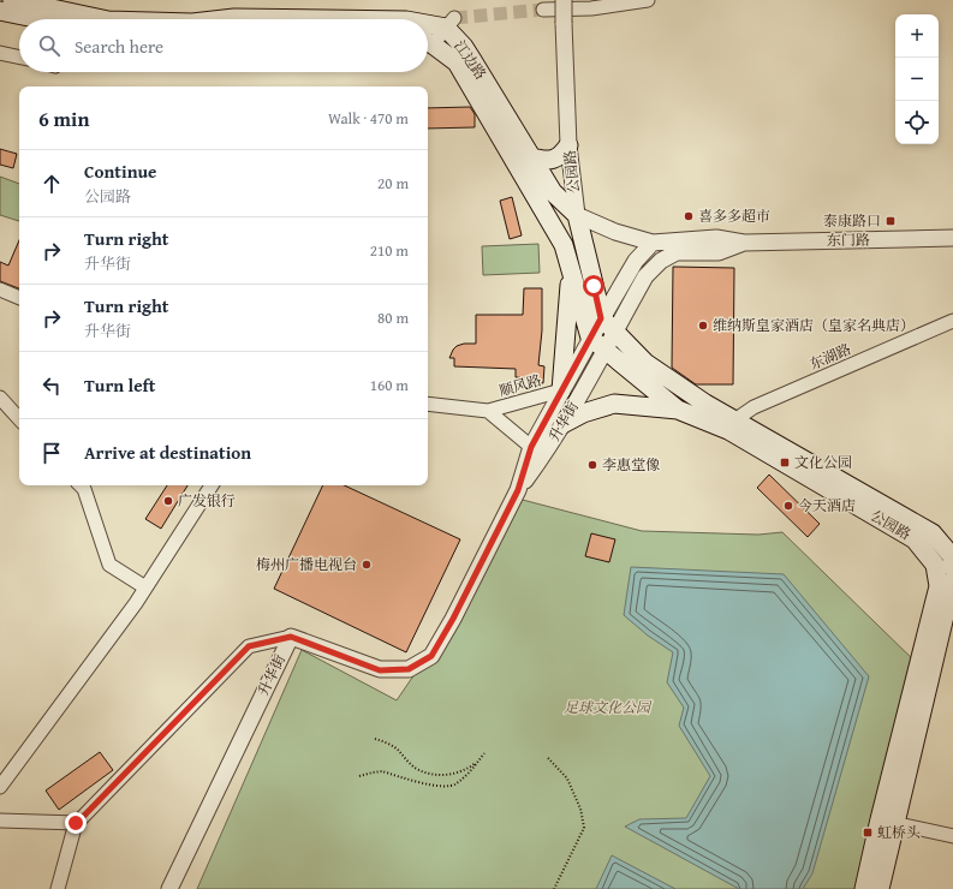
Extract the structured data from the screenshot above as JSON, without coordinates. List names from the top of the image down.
{
  "streets": {
    "main road": ["江边路", "公园路"],
    "street": [
      "东门路",
      "东湖路",
      "顺风路",
      "升华街"
    ]
  },
  "crossings": [
    ["江边路", "公园路"],
    ["江边路", "升华街"],
    ["公园路", "东门路"],
    ["公园路", "东湖路"],
    ["公园路", "升华街"],
    ["东门路", "升华街"],
    ["顺风路", "升华街"]
  ],
  "parks": ["足球文化公园"],
  "places": {
    "other": [
      "喜多多超市",
      "维纳斯皇家酒店（皇家名典店）",
      "李惠堂像",
      "广发银行",
      "今天酒店",
      "梅州广播电视台"
    ],
    "transit": ["泰康路口", "文化公园", "虹桥头"]
  },
  "page": {
    "map_buttons": ["+", "−"],
    "search": "Search here",
    "heading": ["6 min", "Walk · 470 m"],
    "list": [
      ["Continue", "公园路", "20 m"],
      ["Turn right", "升华街", "210 m"],
      ["Turn right", "升华街", "80 m"],
      ["Turn left", "160 m"],
      "Arrive at destination"
    ]
  }
}
